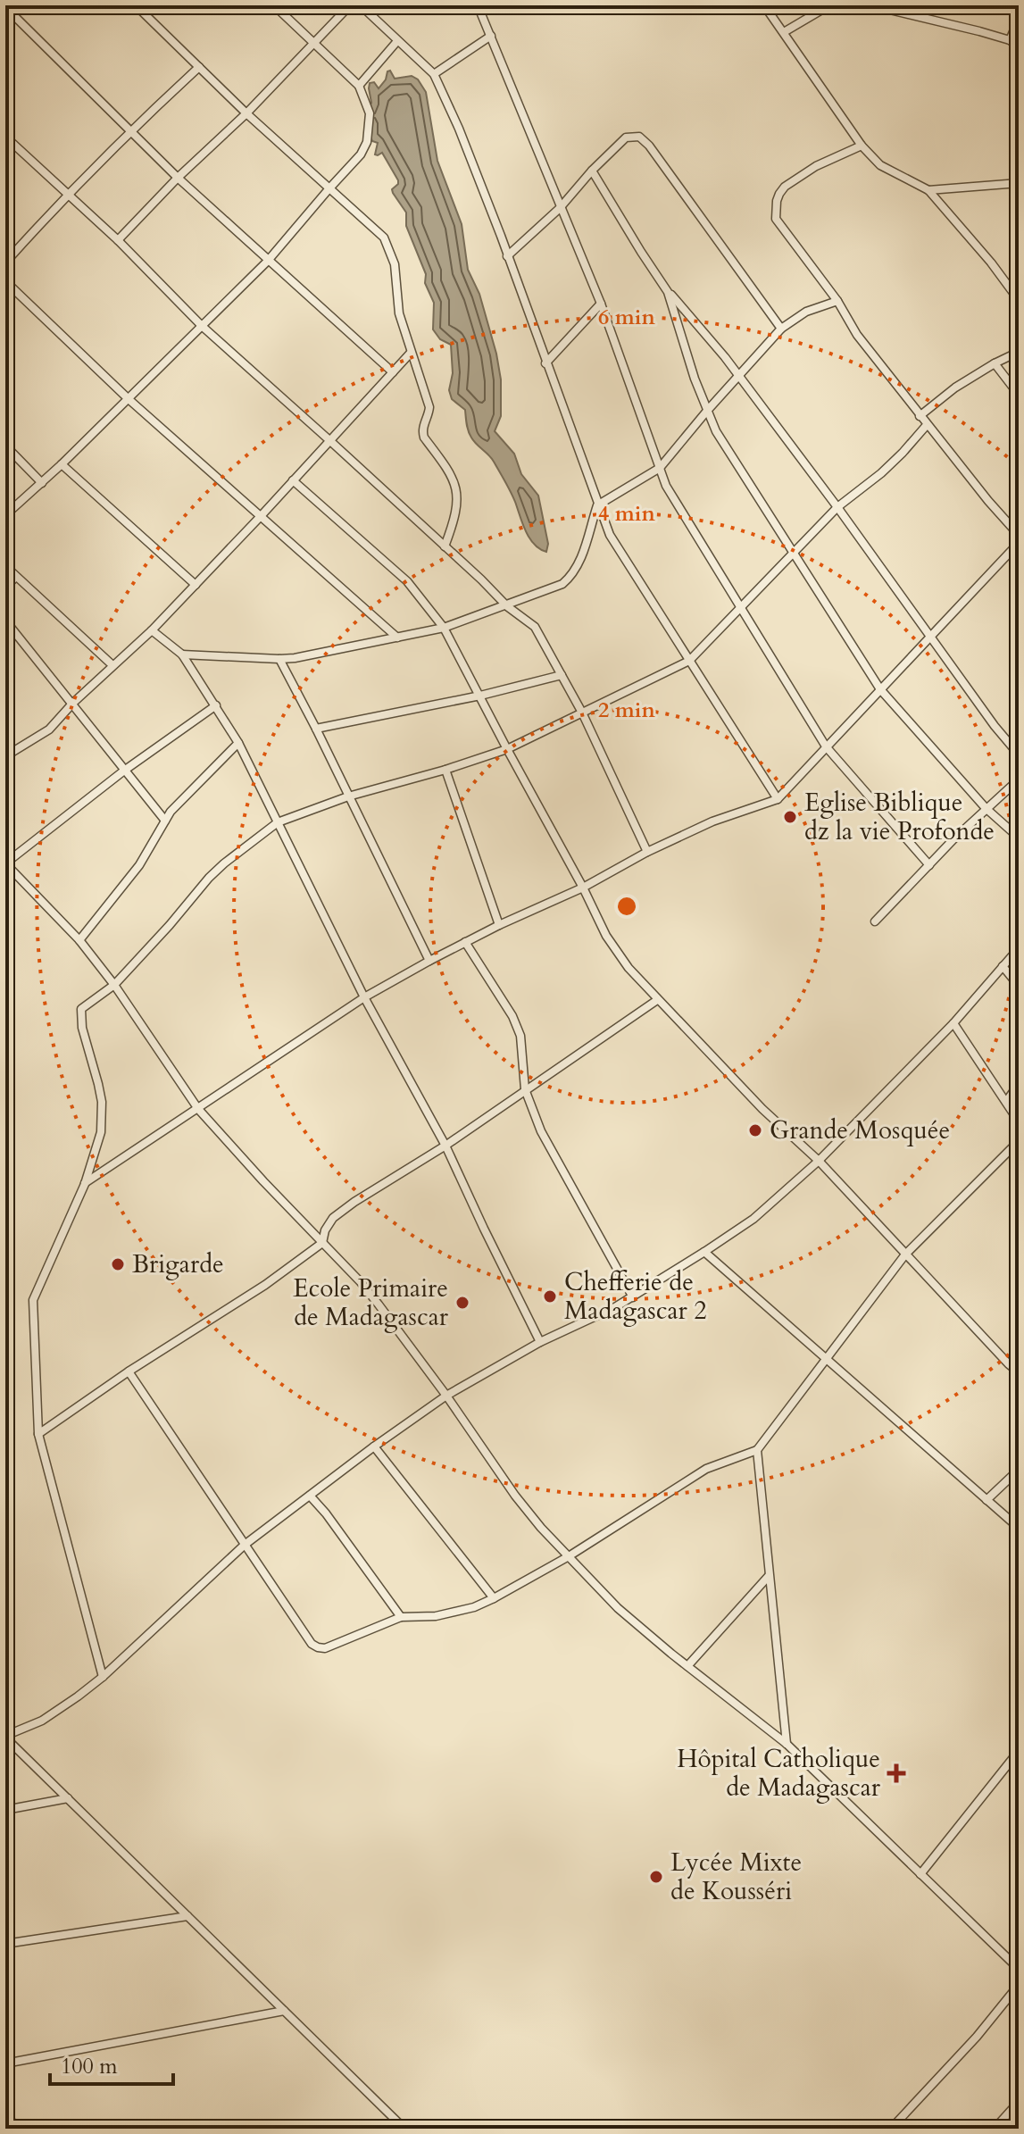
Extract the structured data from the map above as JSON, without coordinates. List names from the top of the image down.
{
  "places": {
    "other": [
      "Eglise Biblique dz la vie Profonde",
      "Grande Mosquée",
      "Brigarde",
      "Chefferie de Madagascar 2",
      "Ecole Primaire de Madagascar",
      "Lycée Mixte de Kousséri"
    ],
    "health": ["Hôpital Catholique de Madagascar"]
  },
  "scale_bar": "100 m",
  "rings": ["6 min", "4 min", "2 min"]
}
